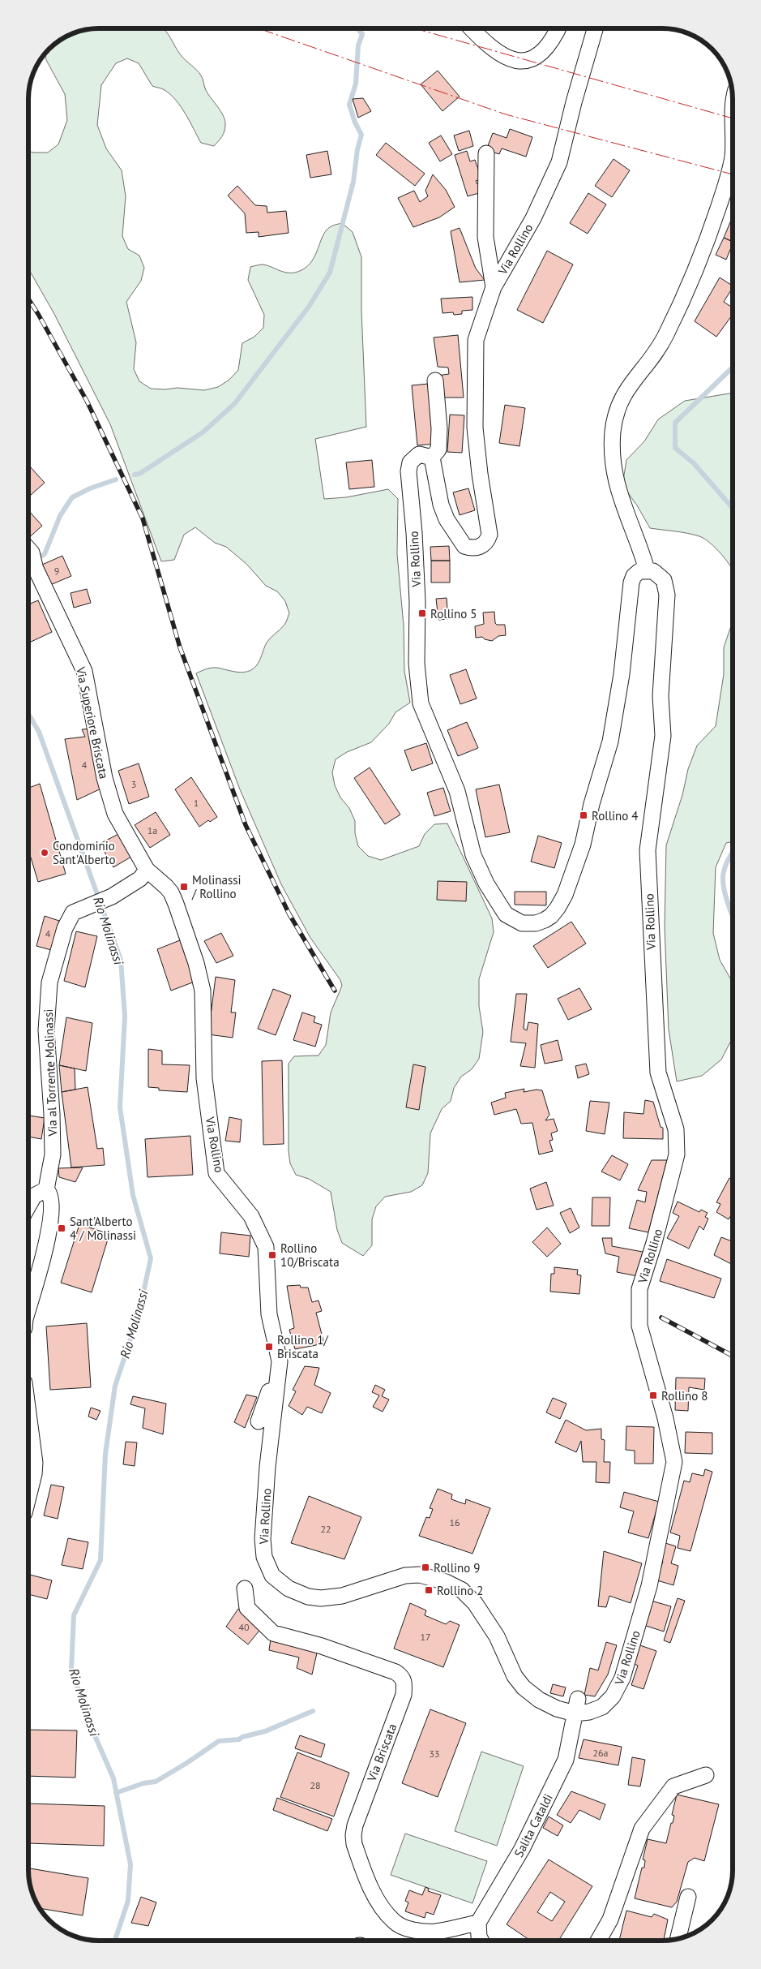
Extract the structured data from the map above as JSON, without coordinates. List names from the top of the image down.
{
  "streets": {
    "street": [
      "Via Rollino",
      "Via Superiore Briscata",
      "Via al Torrente Molinassi",
      "Via Briscata",
      "Salita Cataldi"
    ]
  },
  "crossings": [
    ["Via Rollino", "Via Superiore Briscata"],
    ["Via Rollino", "Via al Torrente Molinassi"],
    ["Via Rollino", "Salita Cataldi"],
    ["Via Superiore Briscata", "Via al Torrente Molinassi"],
    ["Via Briscata", "Salita Cataldi"]
  ],
  "water": ["Rio Molinassi"],
  "places": {
    "transit": [
      "Rollino 5",
      "Rollino 4",
      "Molinassi / Rollino",
      "Sant'Alberto 4 / Molinassi",
      "Rollino 10/Briscata",
      "Rollino 1/ Briscata",
      "Rollino 8",
      "Rollino 9",
      "Rollino 2"
    ],
    "other": ["Condominio Sant'Alberto"]
  },
  "house_numbers": [
    "9",
    "4",
    "3",
    "1",
    "1a",
    "4",
    "16",
    "22",
    "40",
    "17",
    "26a",
    "33",
    "28"
  ]
}
